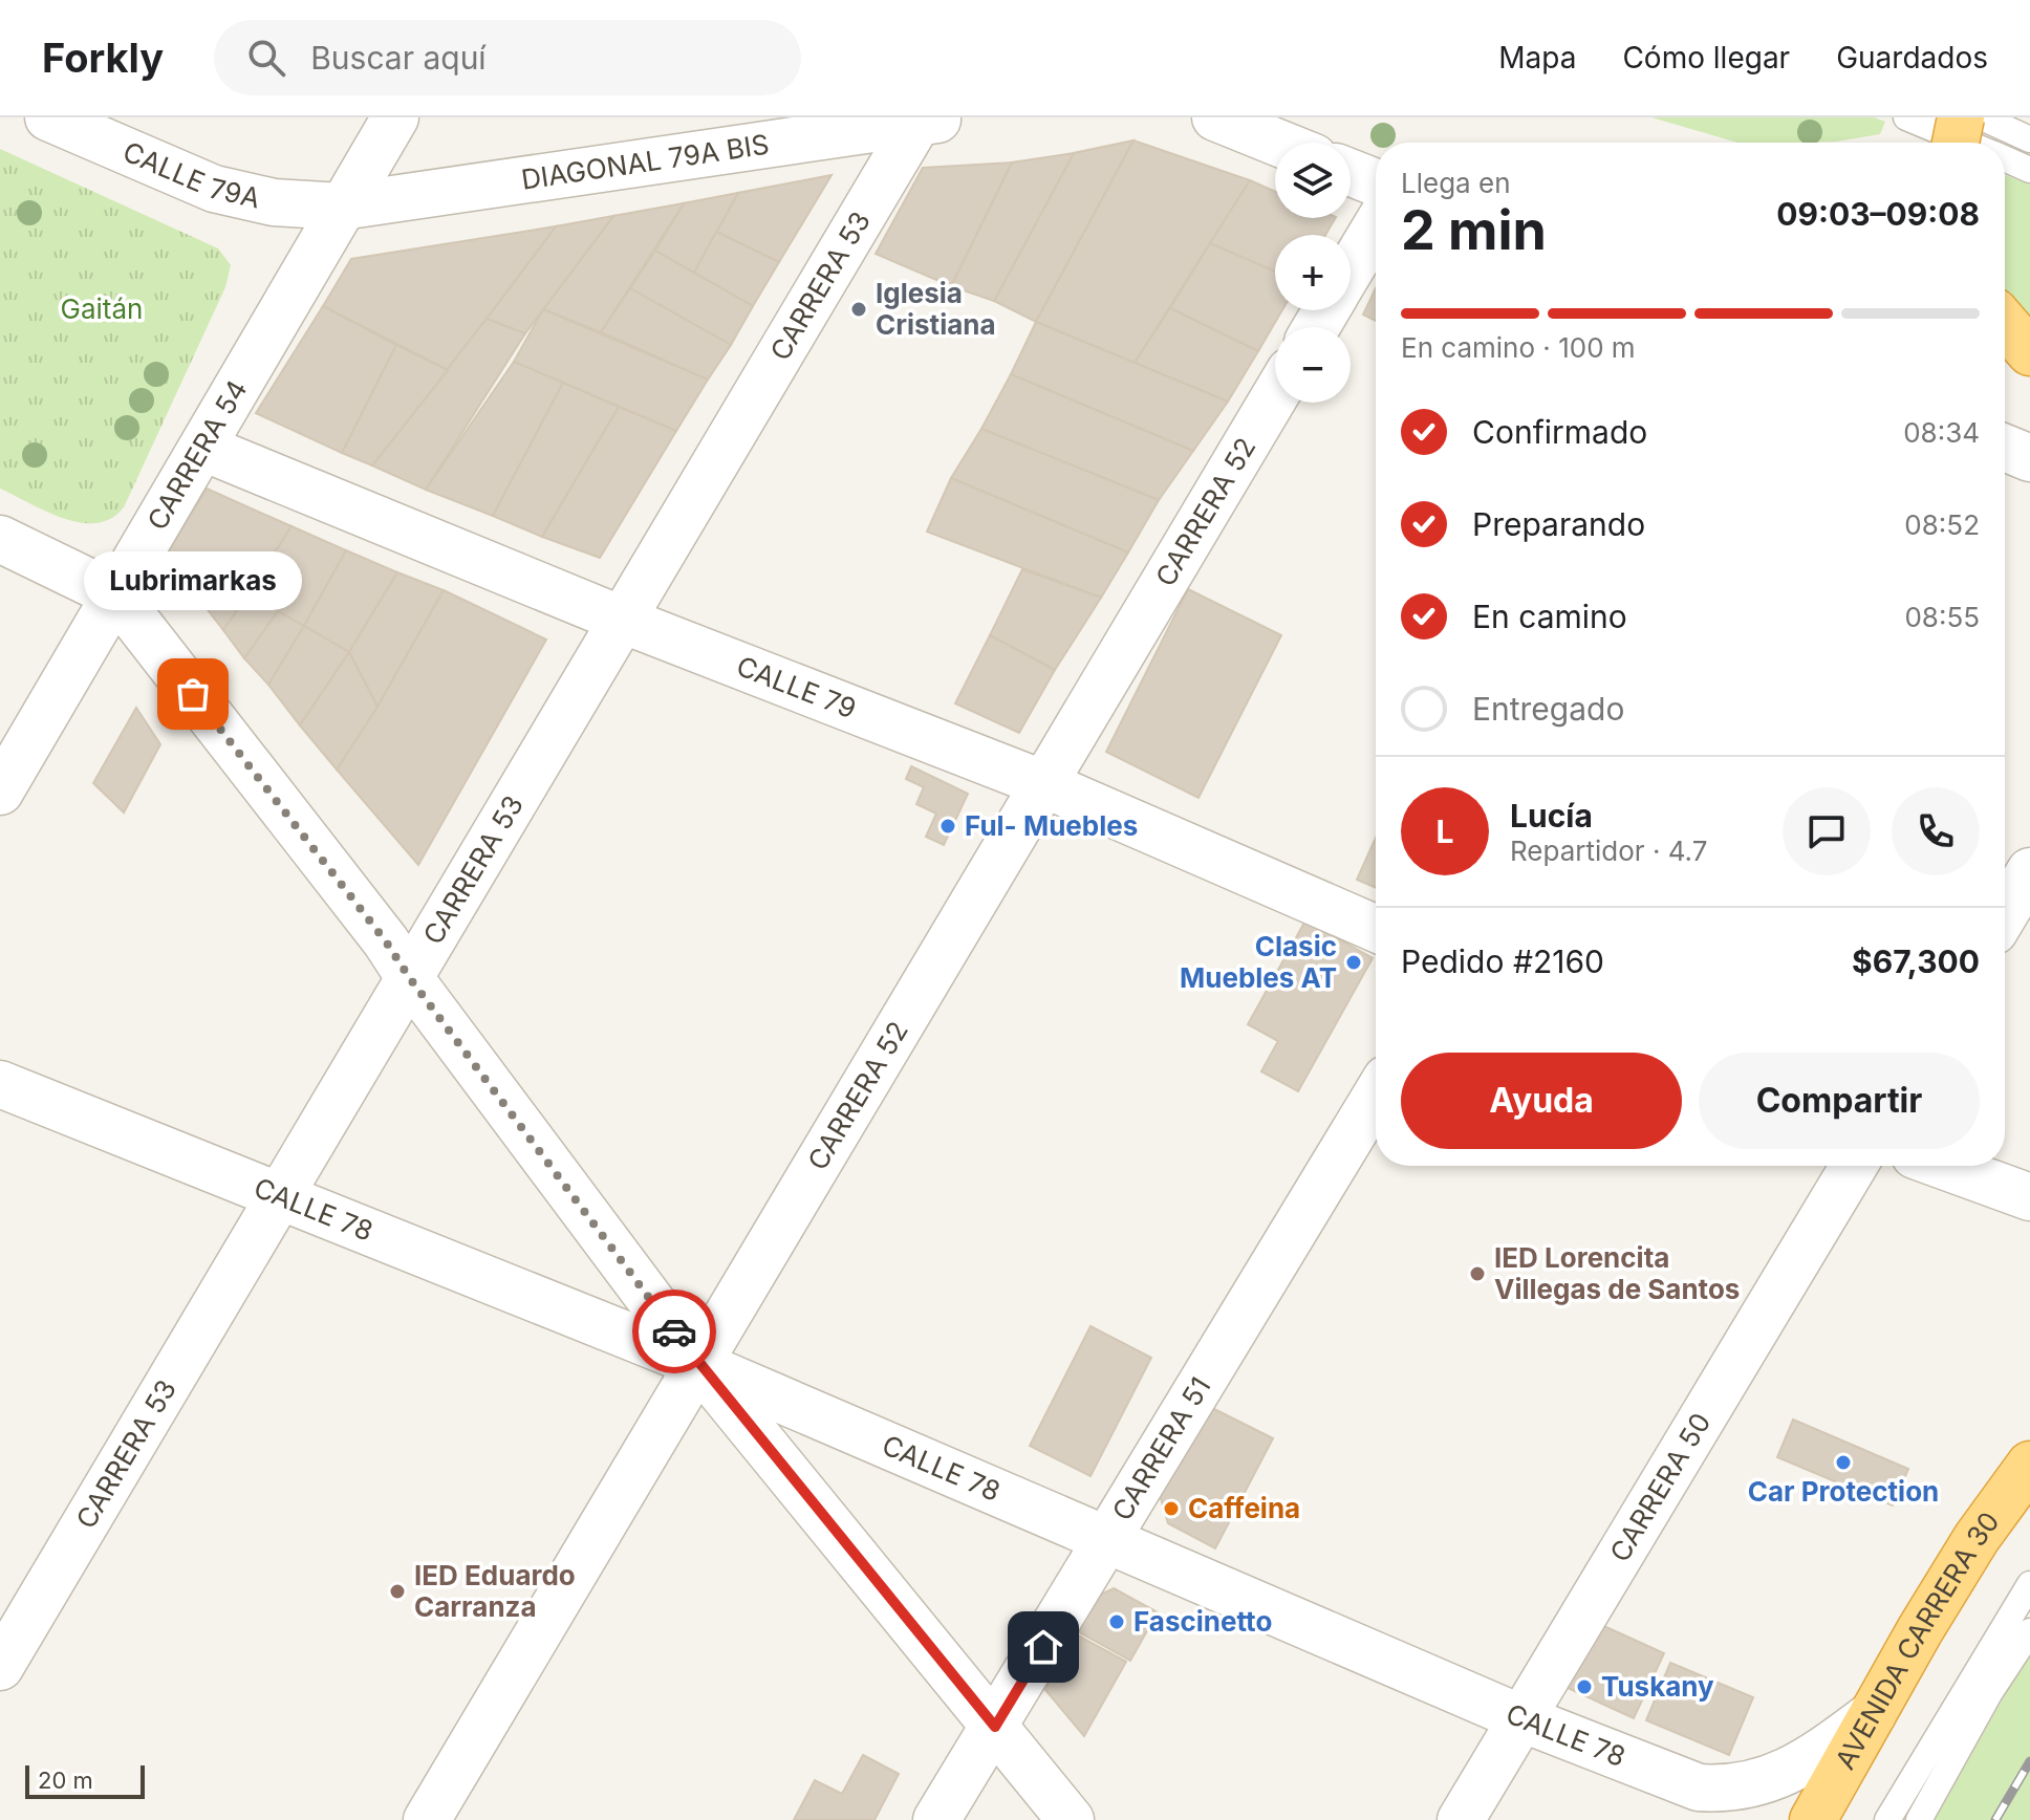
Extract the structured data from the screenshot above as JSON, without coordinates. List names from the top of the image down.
{
  "streets": {
    "highway": ["AVENIDA CARRERA 30"],
    "street": [
      "DIAGONAL 79A BIS",
      "CALLE 79A",
      "CARRERA 53",
      "CARRERA 54",
      "CARRERA 52",
      "CALLE 79",
      "CALLE 78",
      "CARRERA 51",
      "CARRERA 50"
    ]
  },
  "crossings": [
    ["DIAGONAL 79A BIS", "CALLE 79A"],
    ["DIAGONAL 79A BIS", "CARRERA 53"],
    ["DIAGONAL 79A BIS", "CARRERA 54"],
    ["CALLE 79A", "CARRERA 54"],
    ["CARRERA 53", "CALLE 79"],
    ["CARRERA 53", "CALLE 78"],
    ["CARRERA 54", "CALLE 79"],
    ["CARRERA 52", "CALLE 79"],
    ["CARRERA 52", "CALLE 78"],
    ["CALLE 78", "CARRERA 51"],
    ["CALLE 78", "CARRERA 50"],
    ["CALLE 78", "AVENIDA CARRERA 30"]
  ],
  "parks": ["Gaitán"],
  "places": [
    "Iglesia Cristiana",
    "Lubrimarkas",
    "Ful- Muebles",
    "Clasic Muebles AT",
    "IED Lorencita Villegas de Santos",
    "Car Protection",
    "Caffeina",
    "IED Eduardo Carranza",
    "Fascinetto",
    "Tuskany"
  ],
  "scale_bar": "20 m",
  "page": {
    "header": "Forkly",
    "search": "Buscar aquí",
    "nav": ["Mapa", "Cómo llegar", "Guardados"],
    "map_buttons": ["+", "−"],
    "heading": ["2 min", "Llega en", "09:03–09:08"],
    "panel": [
      "Lucía",
      "Repartidor · 4.7",
      "Pedido #2160",
      "$67,300"
    ],
    "bar": "En camino · 100 m",
    "list": [
      ["Confirmado", "08:34"],
      ["Preparando", "08:52"],
      ["En camino", "08:55"],
      "Entregado"
    ],
    "bubble": "Lubrimarkas",
    "round": "L",
    "buttons": ["Ayuda", "Compartir"],
    "scale": "20 m"
  }
}
